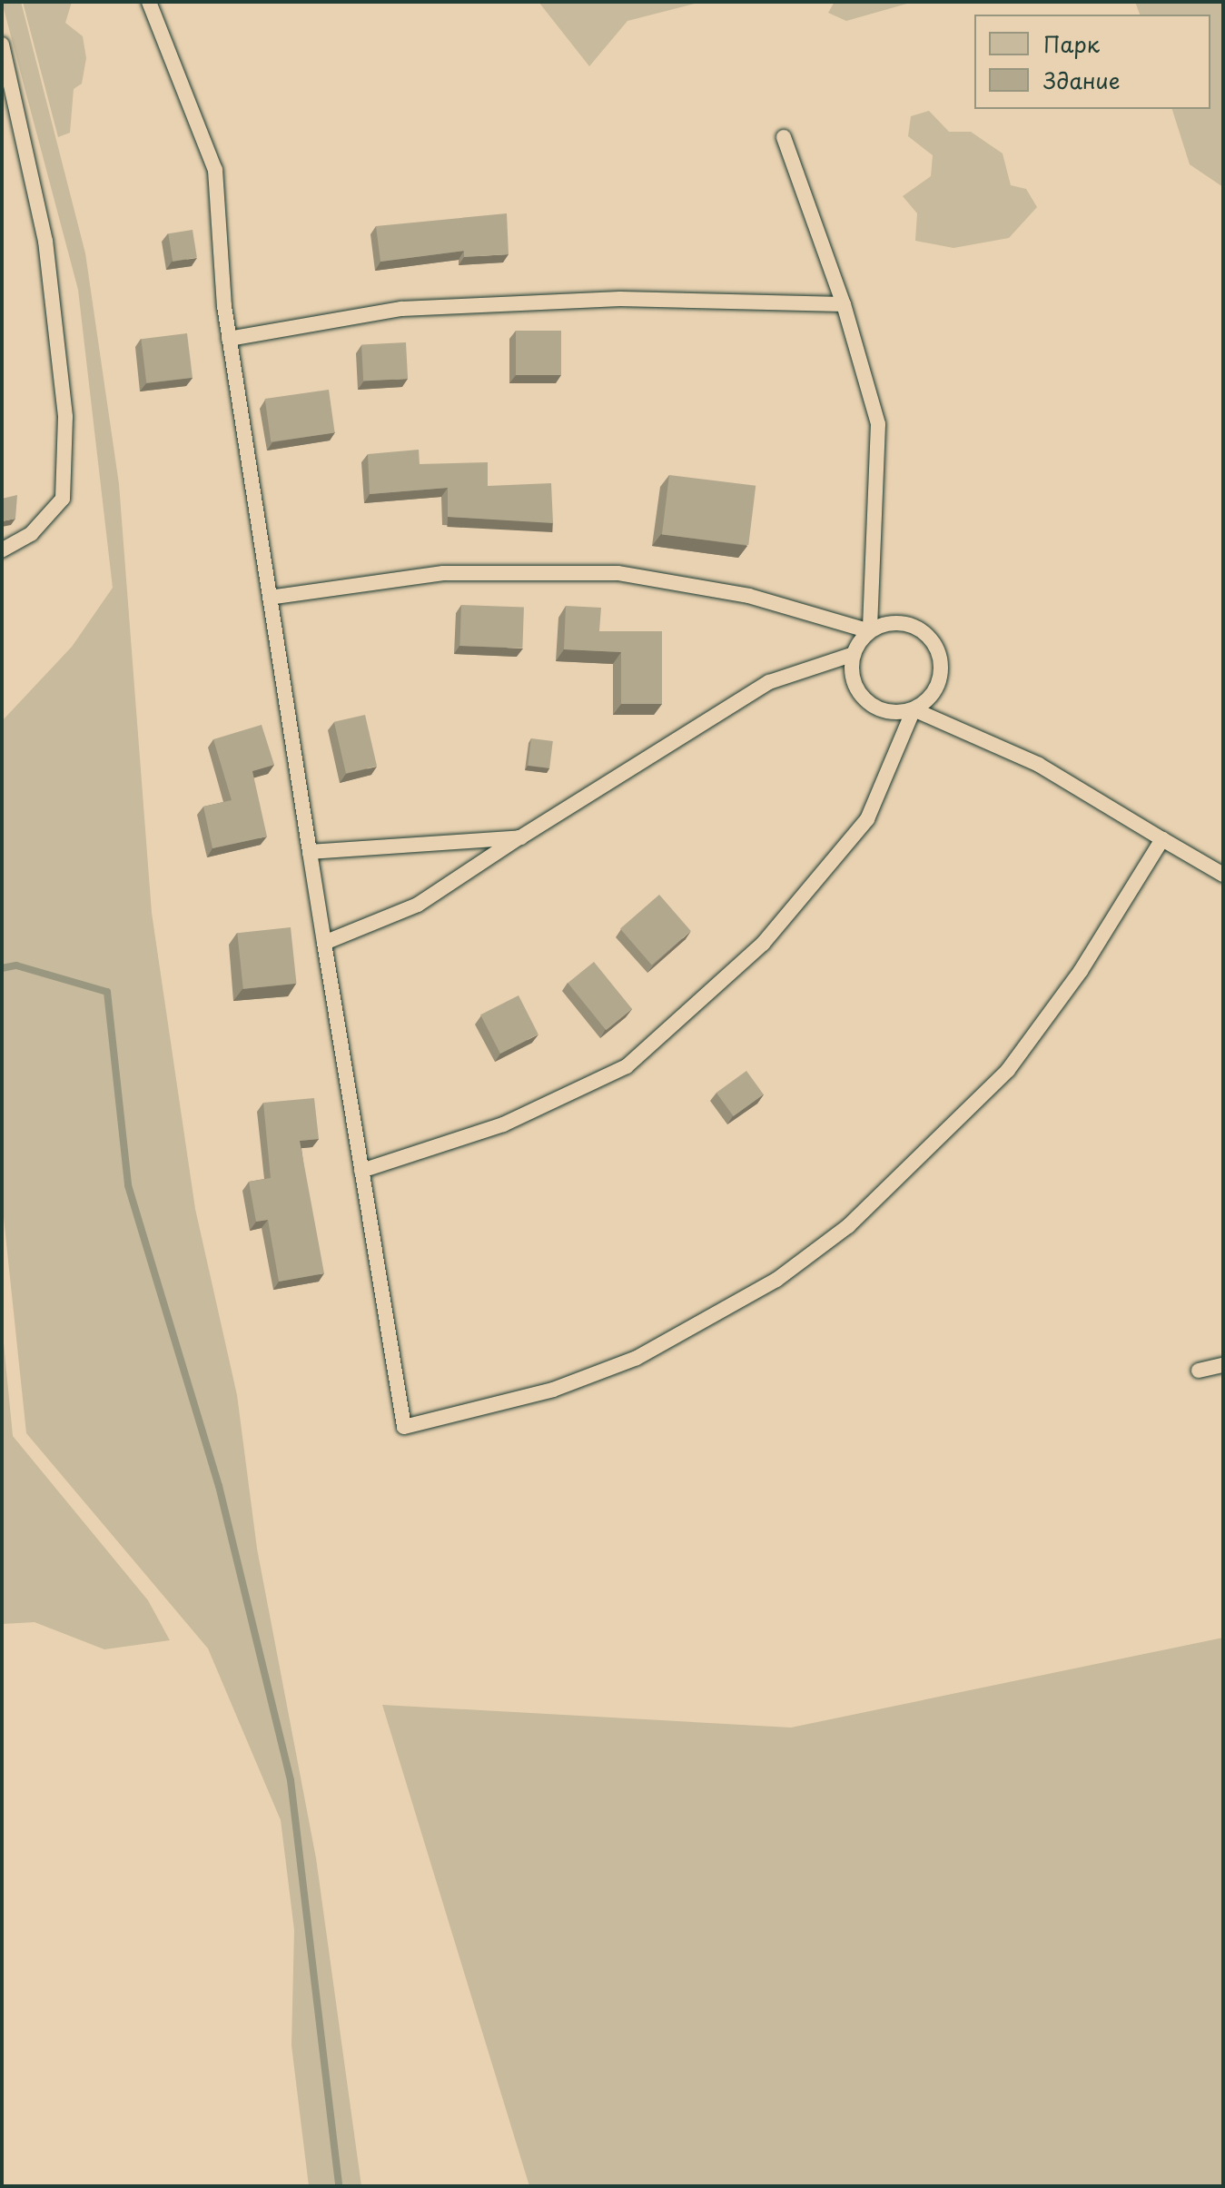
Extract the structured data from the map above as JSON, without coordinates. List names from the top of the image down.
{
  "legend": ["Парк", "Здание"]
}
